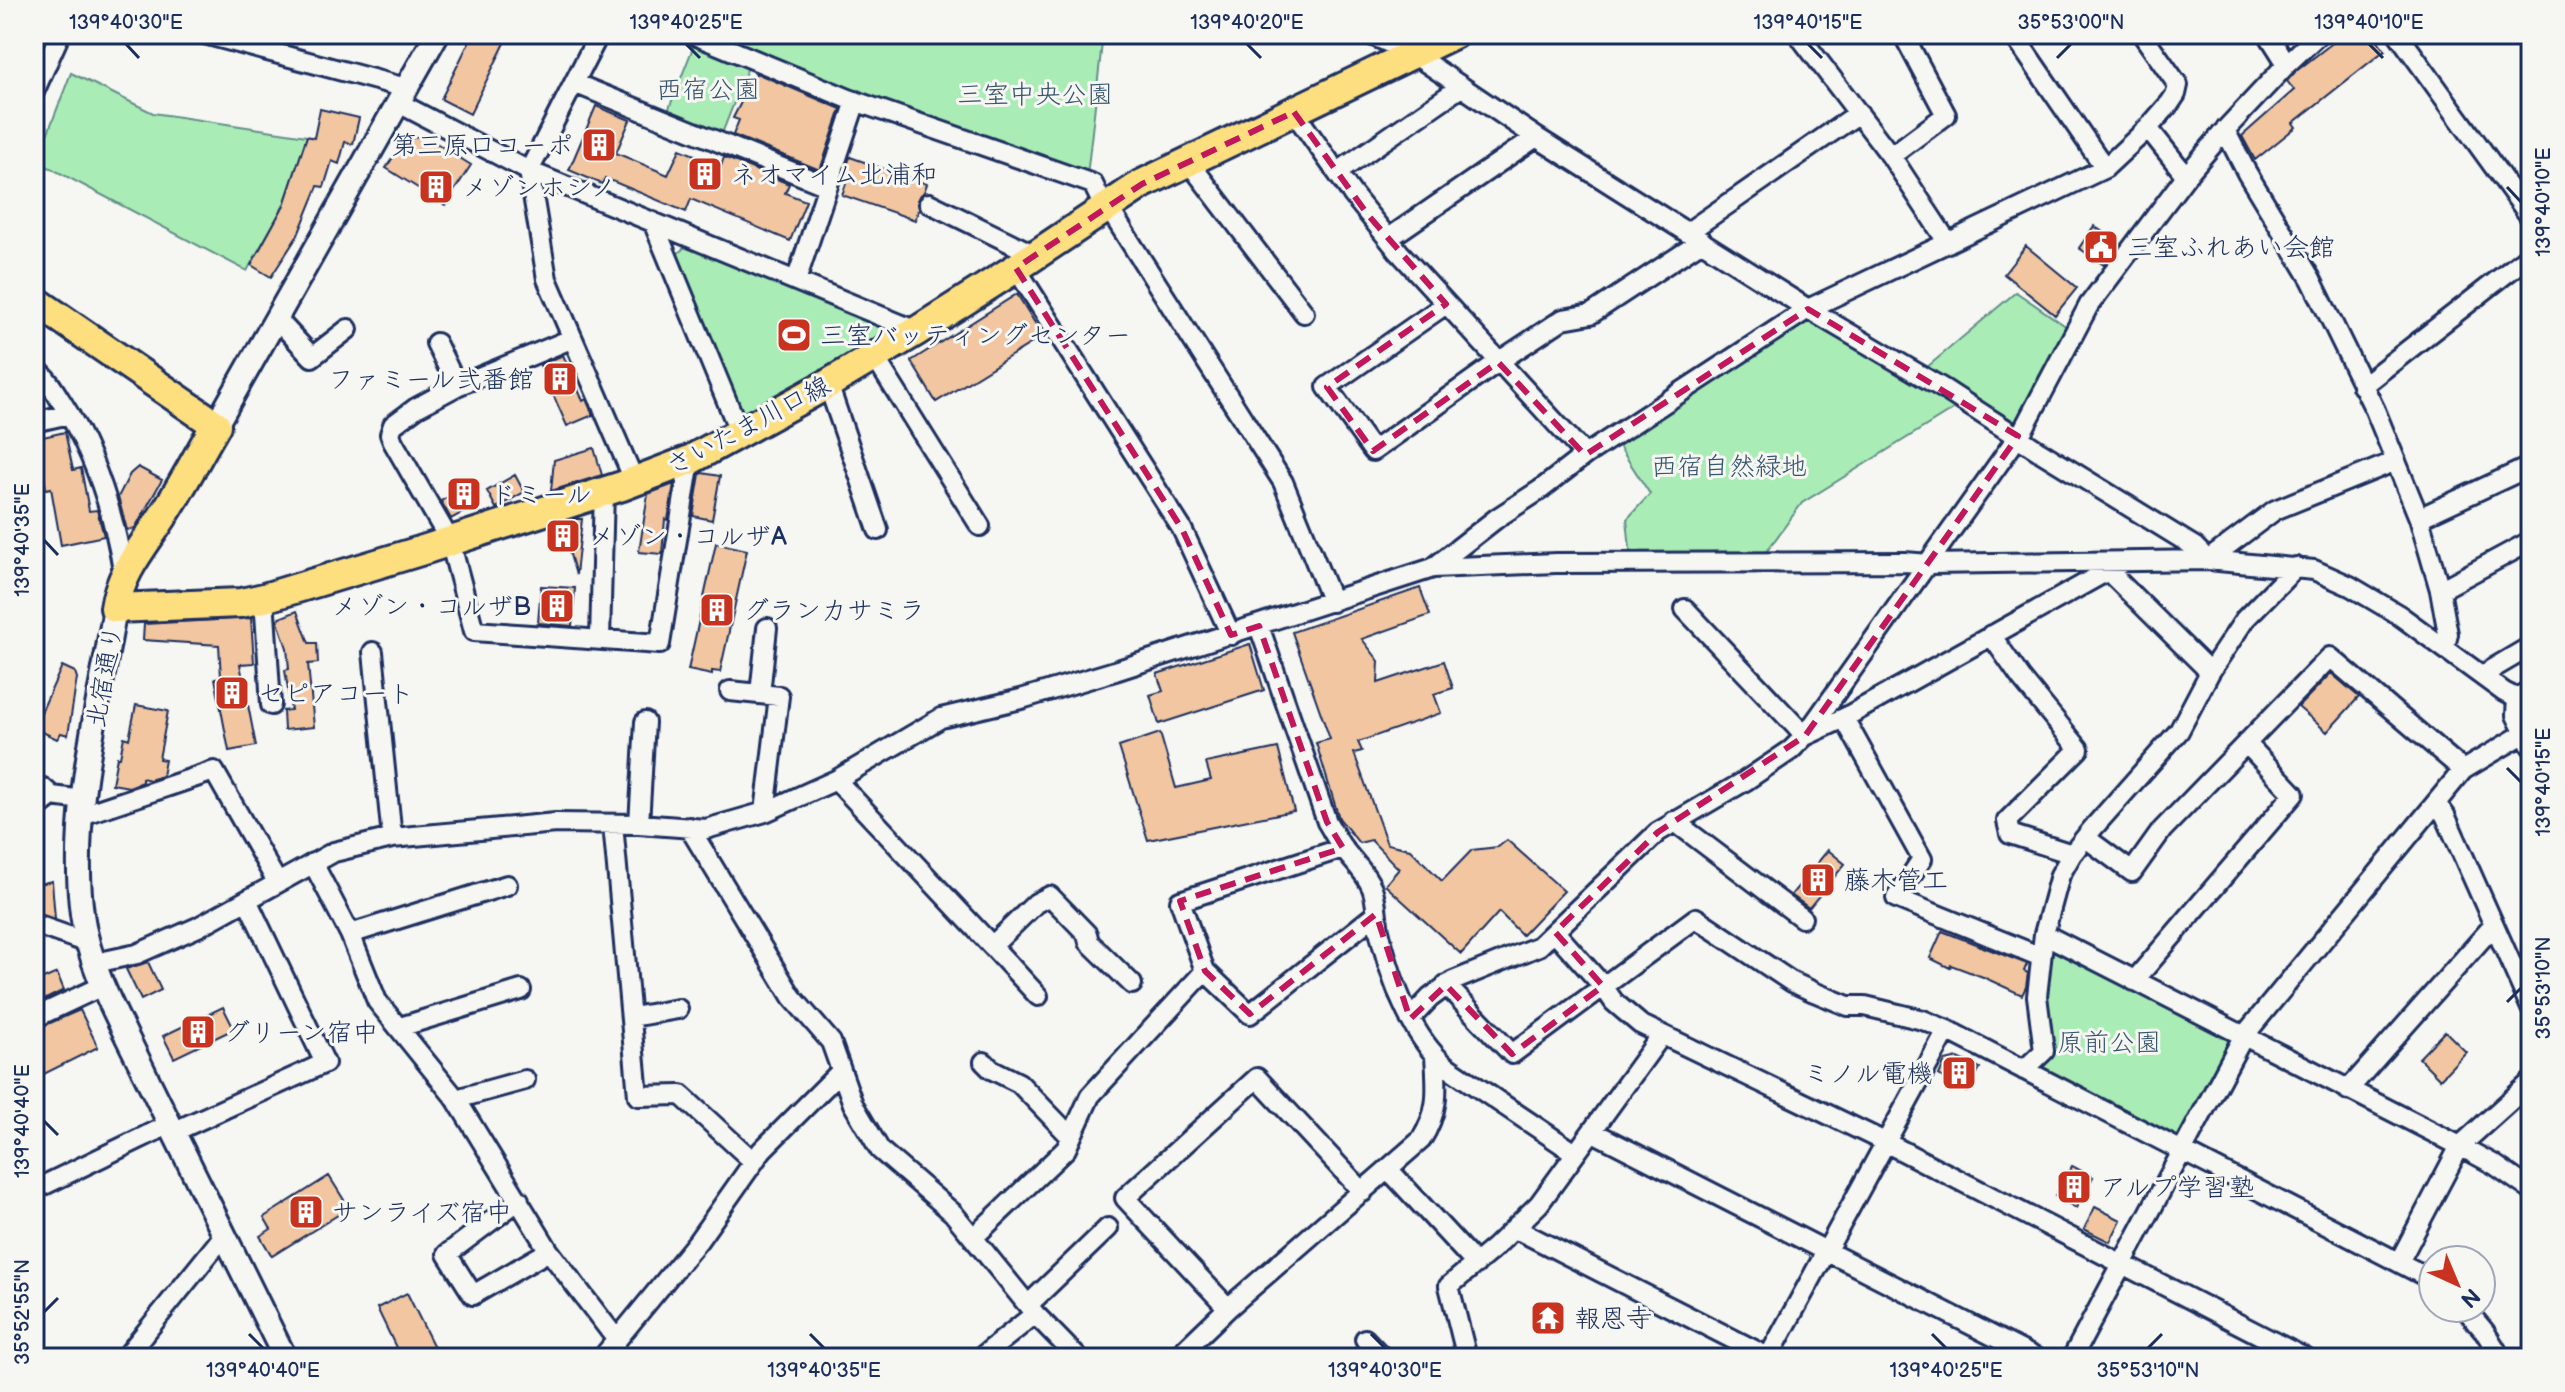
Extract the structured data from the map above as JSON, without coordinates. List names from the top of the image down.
{
  "streets": {
    "main road": ["さいたま川口線", "北宿通り"]
  },
  "crossings": [
    ["さいたま川口線", "北宿通り"]
  ],
  "parks": [
    "西宿公園",
    "三室中央公園",
    "西宿自然緑地",
    "原前公園"
  ],
  "places": {
    "building": [
      "第三原口コーポ",
      "ネオマイム北浦和",
      "メゾンホシノ",
      "ファミール弐番館",
      "ドミール",
      "メゾン・コルザA",
      "メゾン・コルザB",
      "グランカサミラ",
      "セピアコート",
      "藤木管工",
      "グリーン宿中",
      "ミノル電機",
      "アルプ学習塾",
      "サンライズ宿中"
    ],
    "public building": ["三室ふれあい会館"],
    "sports": ["三室バッティングセンター"],
    "temple": ["報恩寺"]
  },
  "north": "bottom right",
  "coordinates": [
    "139°40'30\"E",
    "139°40'25\"E",
    "139°40'20\"E",
    "139°40'15\"E",
    "35°53'00\"N",
    "139°40'10\"E",
    "139°40'35\"E",
    "35°53'10\"N",
    "139°40'40\"E",
    "35°52'55\"N"
  ]
}
